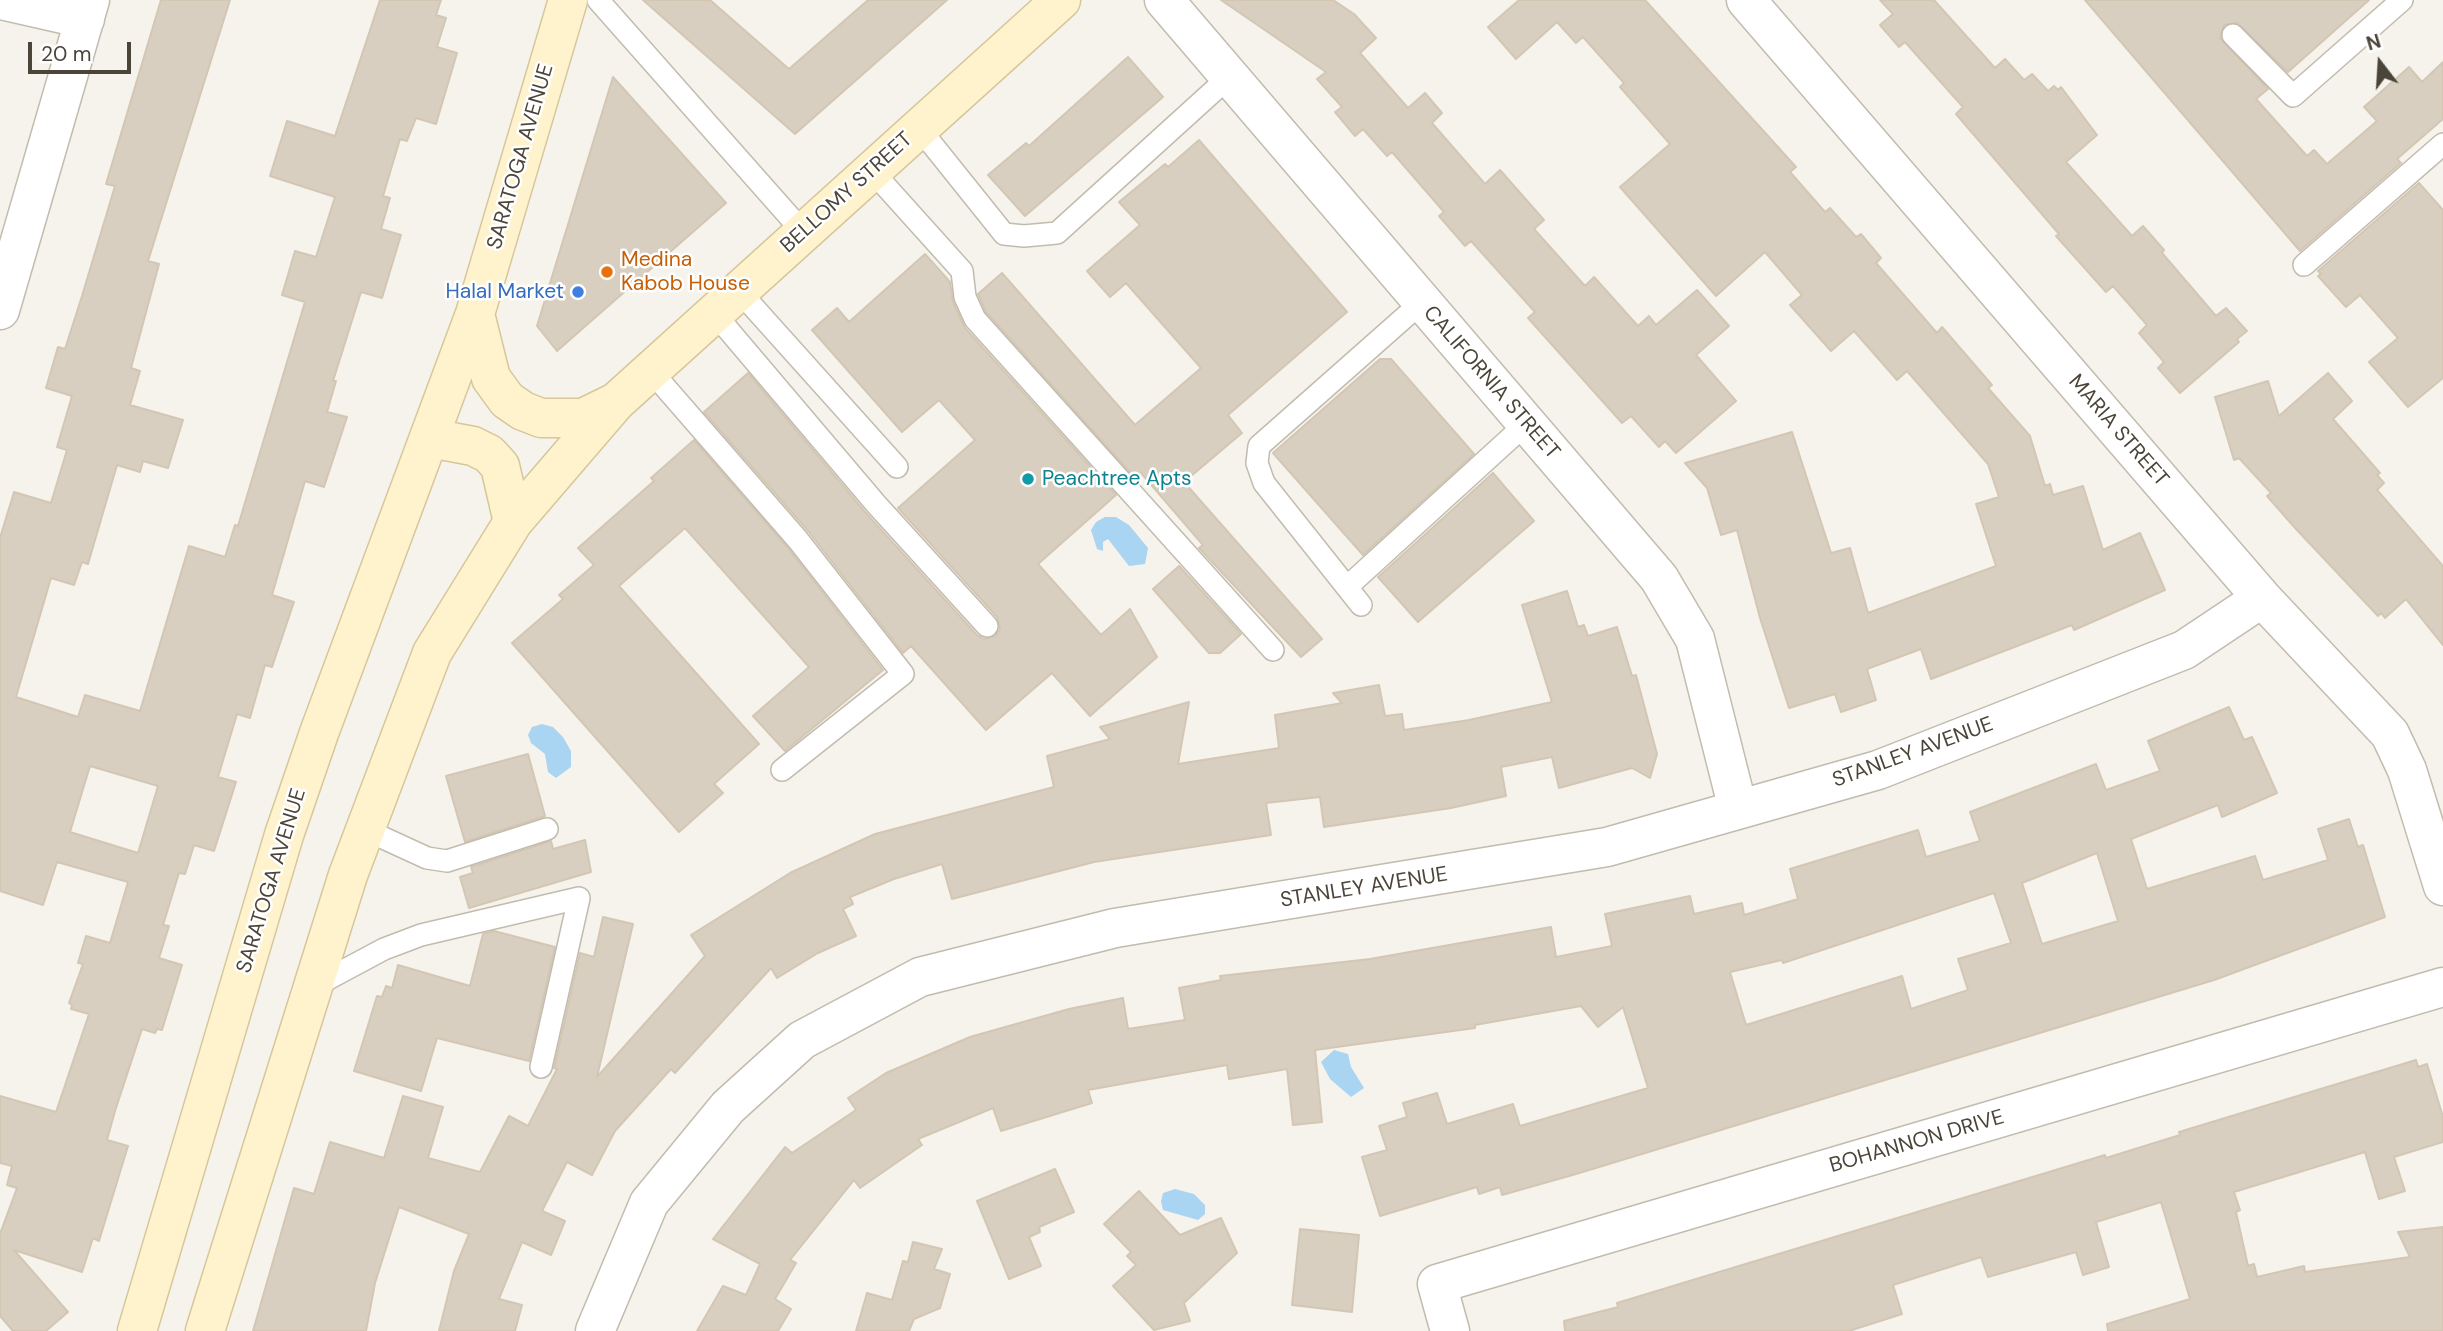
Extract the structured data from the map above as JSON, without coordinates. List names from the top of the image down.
{
  "streets": {
    "main road": ["SARATOGA AVENUE", "BELLOMY STREET"],
    "street": [
      "CALIFORNIA STREET",
      "MARIA STREET",
      "STANLEY AVENUE",
      "BOHANNON DRIVE"
    ]
  },
  "crossings": [
    ["CALIFORNIA STREET", "STANLEY AVENUE"],
    ["MARIA STREET", "STANLEY AVENUE"]
  ],
  "places": ["Medina Kabob House", "Halal Market", "Peachtree Apts"],
  "scale_bar": "20 m",
  "north": "top"
}
